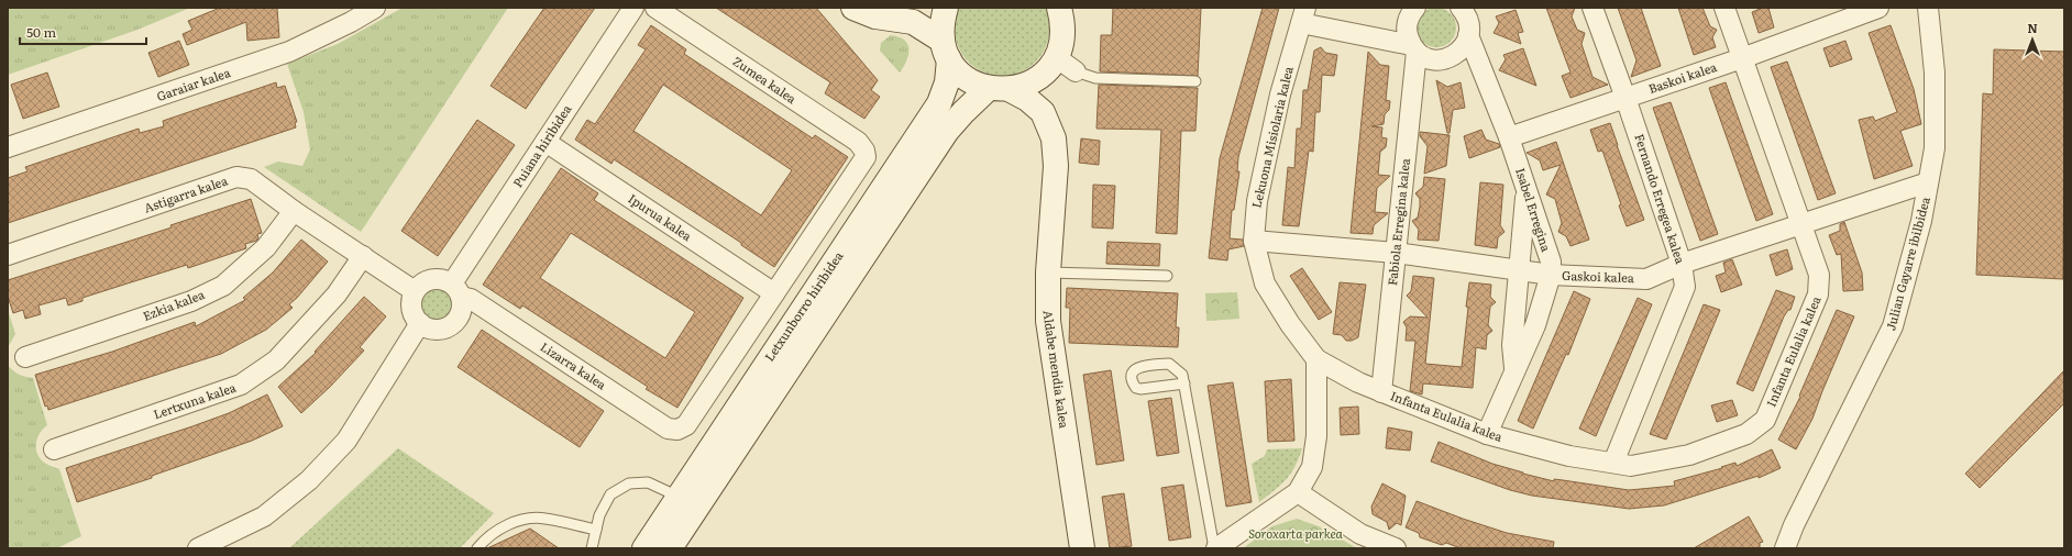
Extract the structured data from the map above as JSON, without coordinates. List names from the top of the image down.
{
  "streets": {
    "main road": ["Letxunborro hiribidea", "Aldabe mendia kalea"],
    "street": [
      "Baskoi kalea",
      "Zumea kalea",
      "Garaiar kalea",
      "Lekuona Misiolaria kalea",
      "Puiana hiribidea",
      "Astigarra kalea",
      "Fernando Erregea kalea",
      "Isabel Erregina",
      "Ipurua kalea",
      "Fabiola Erregina kalea",
      "Julian Gayarre ibilbidea",
      "Gaskoi kalea",
      "Ezkia kalea",
      "Infanta Eulalia kalea",
      "Lizarra kalea",
      "Lertxuna kalea"
    ]
  },
  "crossings": [
    ["Baskoi kalea", "Fernando Erregea kalea"],
    ["Baskoi kalea", "Isabel Erregina"],
    ["Baskoi kalea", "Infanta Eulalia kalea"],
    ["Zumea kalea", "Ipurua kalea"],
    ["Zumea kalea", "Lizarra kalea"],
    ["Lekuona Misiolaria kalea", "Gaskoi kalea"],
    ["Lekuona Misiolaria kalea", "Infanta Eulalia kalea"],
    ["Puiana hiribidea", "Astigarra kalea"],
    ["Puiana hiribidea", "Ipurua kalea"],
    ["Puiana hiribidea", "Lizarra kalea"],
    ["Astigarra kalea", "Ezkia kalea"],
    ["Astigarra kalea", "Lizarra kalea"],
    ["Astigarra kalea", "Lertxuna kalea"],
    ["Fernando Erregea kalea", "Gaskoi kalea"],
    ["Fernando Erregea kalea", "Infanta Eulalia kalea"],
    ["Isabel Erregina", "Gaskoi kalea"],
    ["Isabel Erregina", "Infanta Eulalia kalea"],
    ["Ipurua kalea", "Lizarra kalea"],
    ["Fabiola Erregina kalea", "Gaskoi kalea"],
    ["Fabiola Erregina kalea", "Infanta Eulalia kalea"],
    ["Julian Gayarre ibilbidea", "Gaskoi kalea"],
    ["Gaskoi kalea", "Infanta Eulalia kalea"],
    ["Letxunborro hiribidea", "Aldabe mendia kalea"]
  ],
  "parks": ["Soroxarta parkea"],
  "scale_bar": "50 m",
  "north": "top"
}
